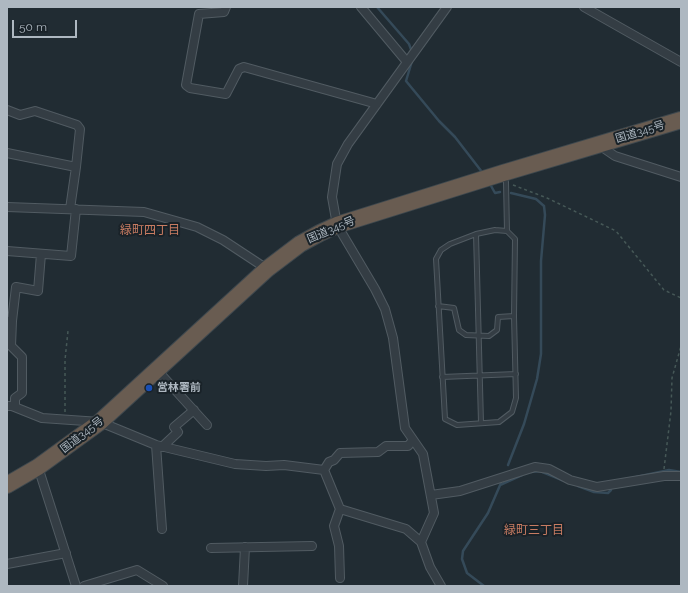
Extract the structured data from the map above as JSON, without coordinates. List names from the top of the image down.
{
  "streets": {
    "highway": ["国道345号"]
  },
  "districts": ["緑町四丁目", "緑町三丁目"],
  "places": ["営林署前"],
  "scale_bar": "50 m"
}
